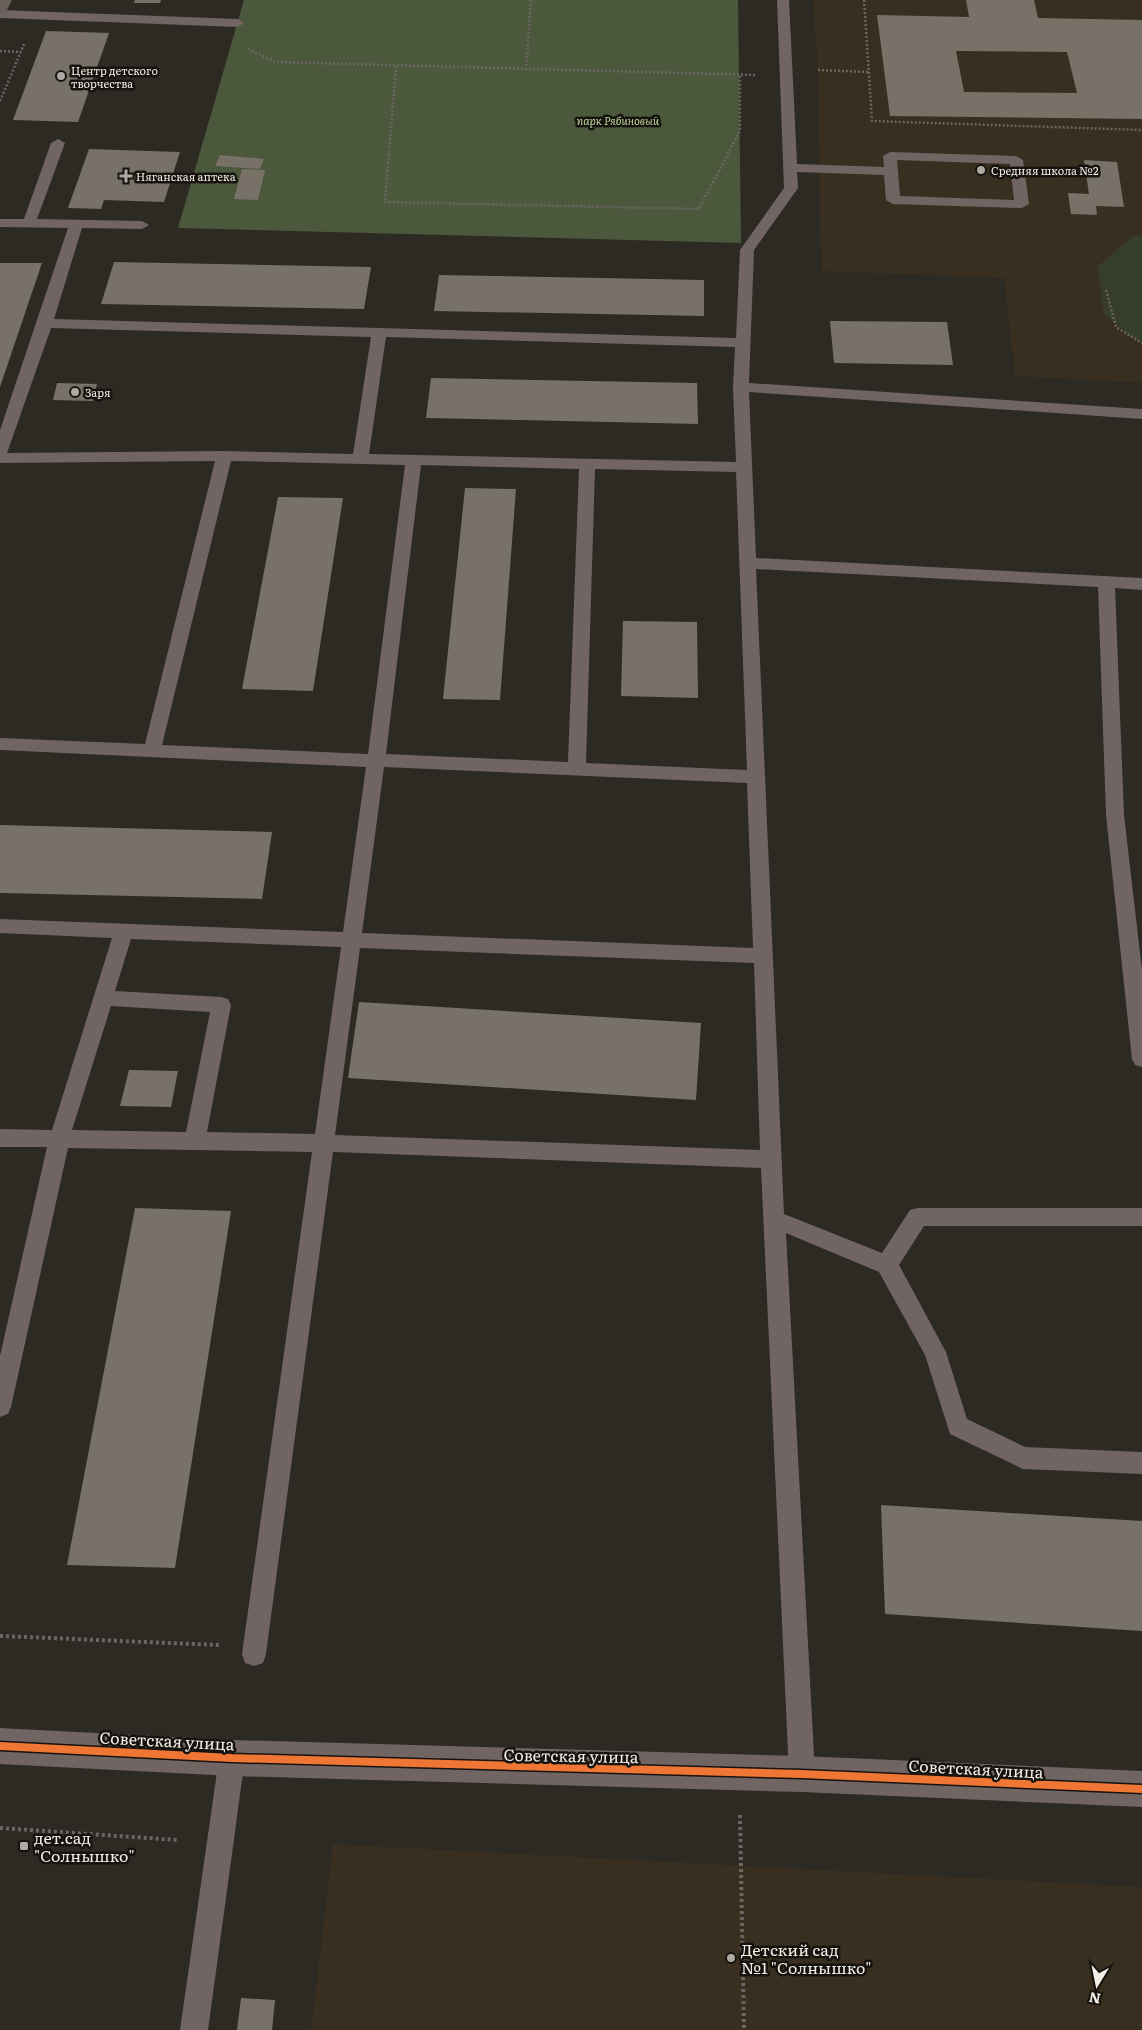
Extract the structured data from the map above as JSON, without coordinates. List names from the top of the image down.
{
  "streets": {
    "street": ["Советская улица"]
  },
  "parks": ["парк Рябиновый"],
  "places": {
    "other": [
      "Центр детского творчества",
      "Средняя школа №2",
      "Заря",
      "Детский сад №1 \"Солнышко\""
    ],
    "health": ["Няганская аптека"],
    "transit": ["дет.сад \"Солнышко\""]
  },
  "north": "bottom"
}
